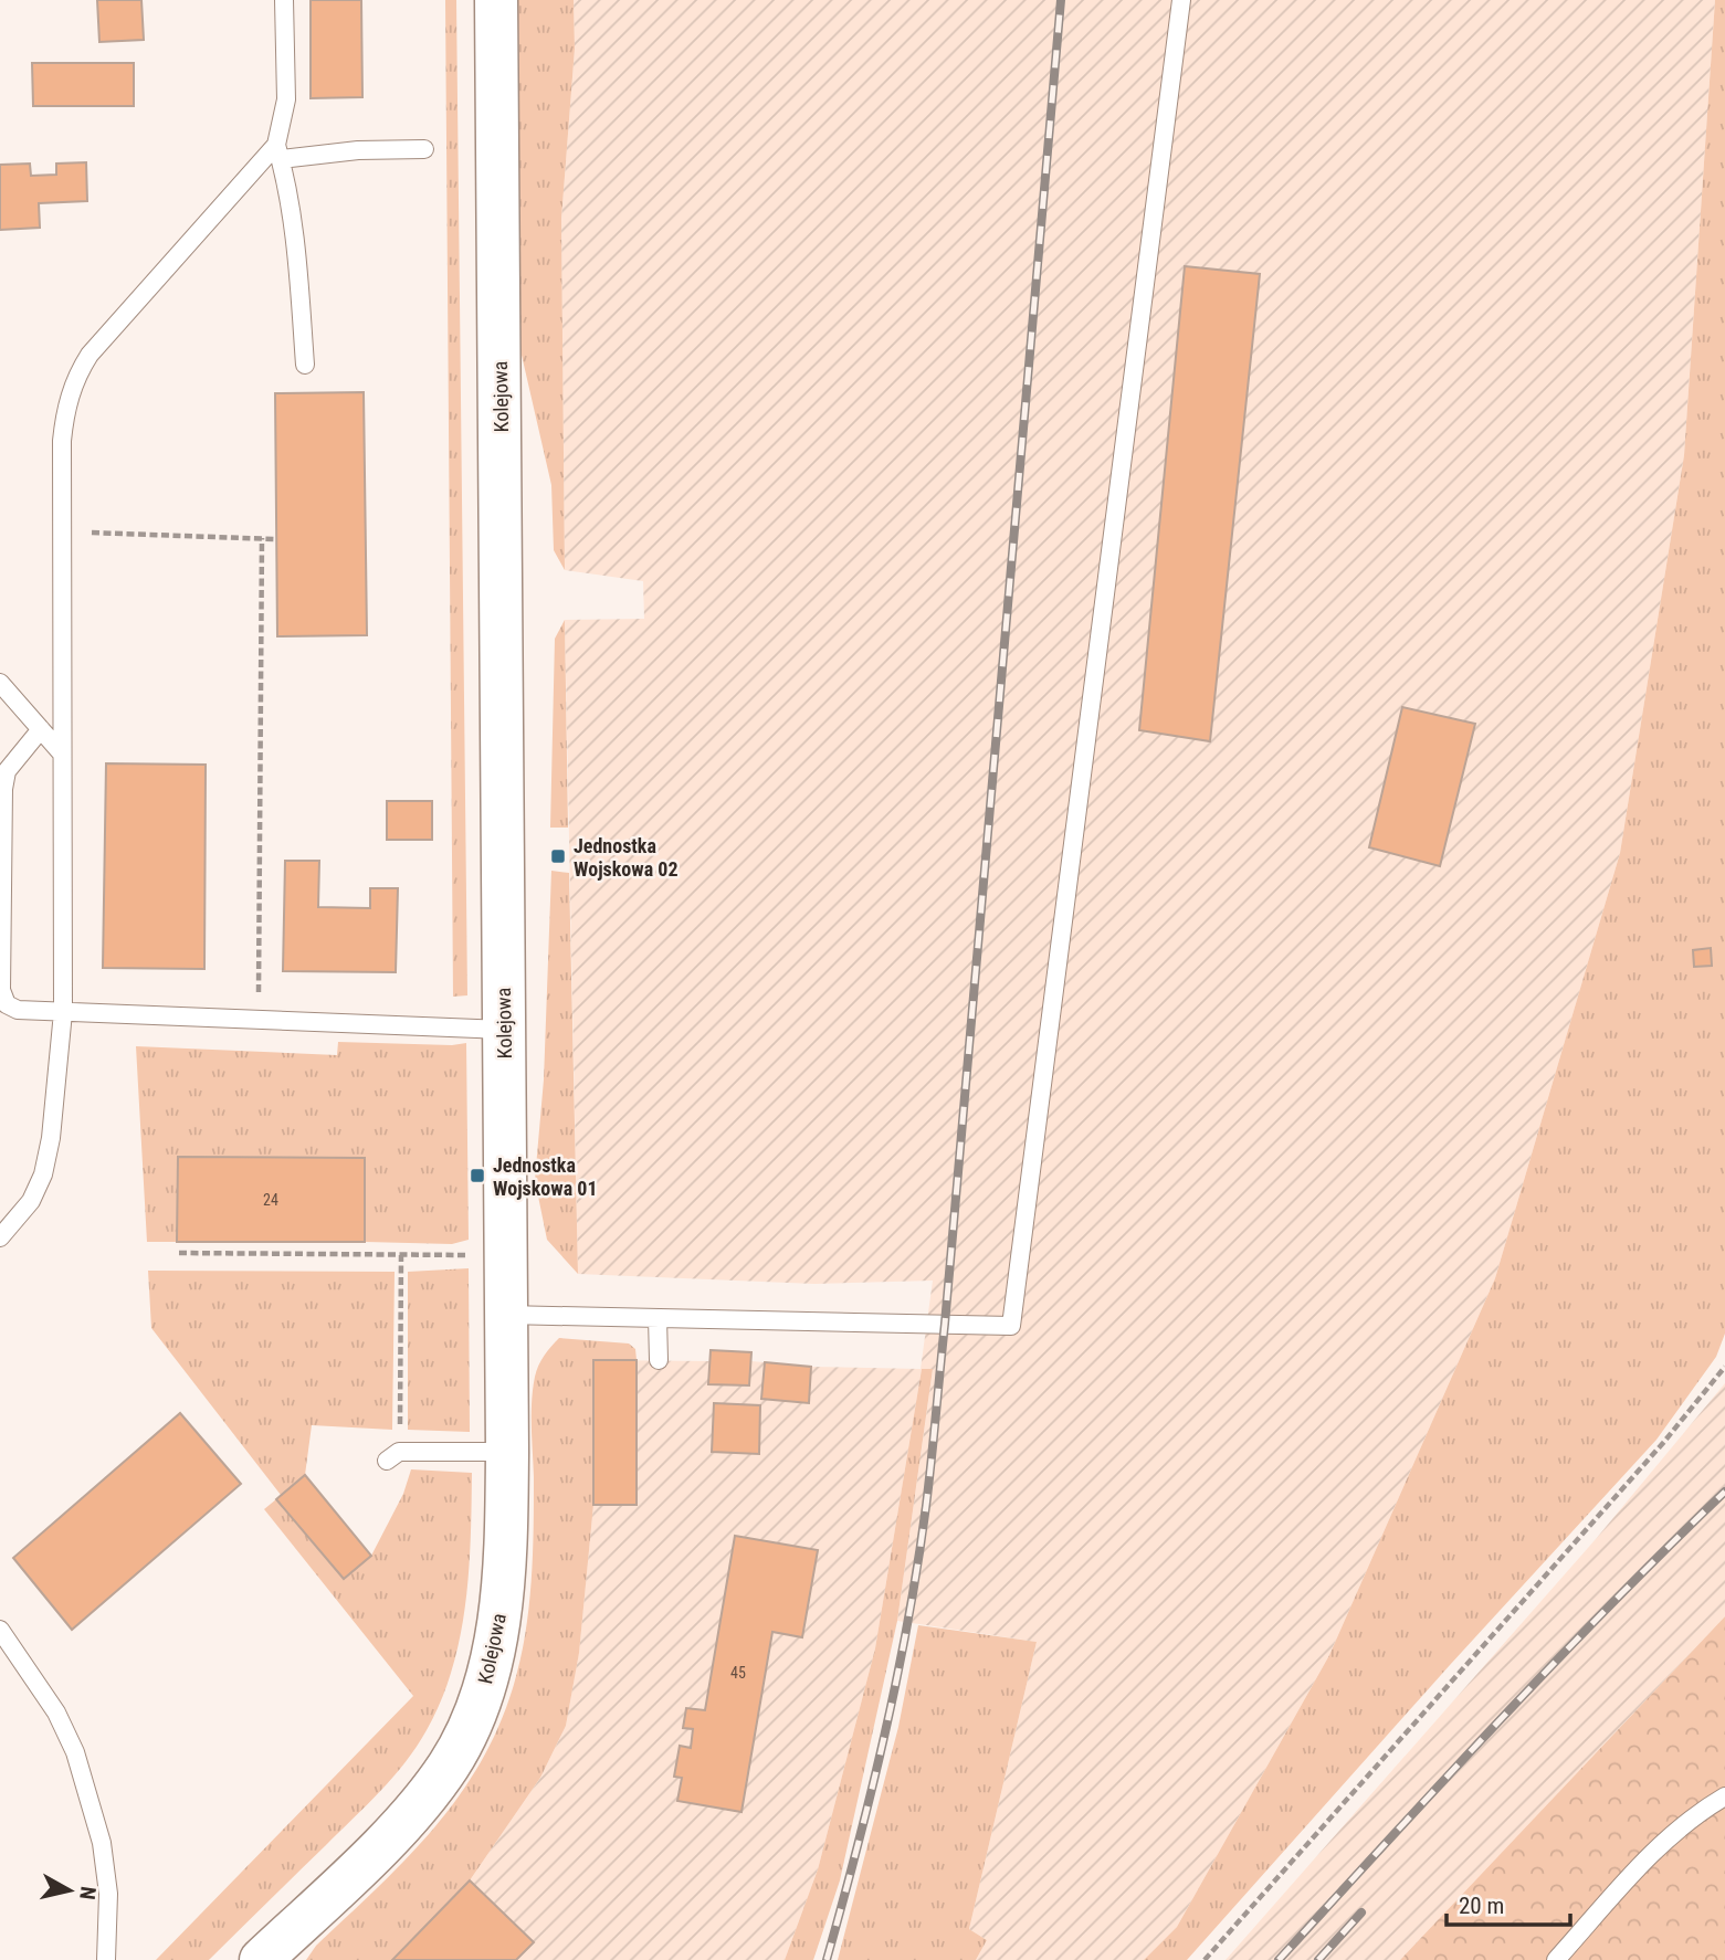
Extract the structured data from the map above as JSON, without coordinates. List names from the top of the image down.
{
  "streets": {
    "street": ["Kolejowa"]
  },
  "places": {
    "transit": ["Jednostka Wojskowa 02", "Jednostka Wojskowa 01"]
  },
  "house_numbers": ["24", "45"],
  "scale_bar": "20 m",
  "north": "right"
}
